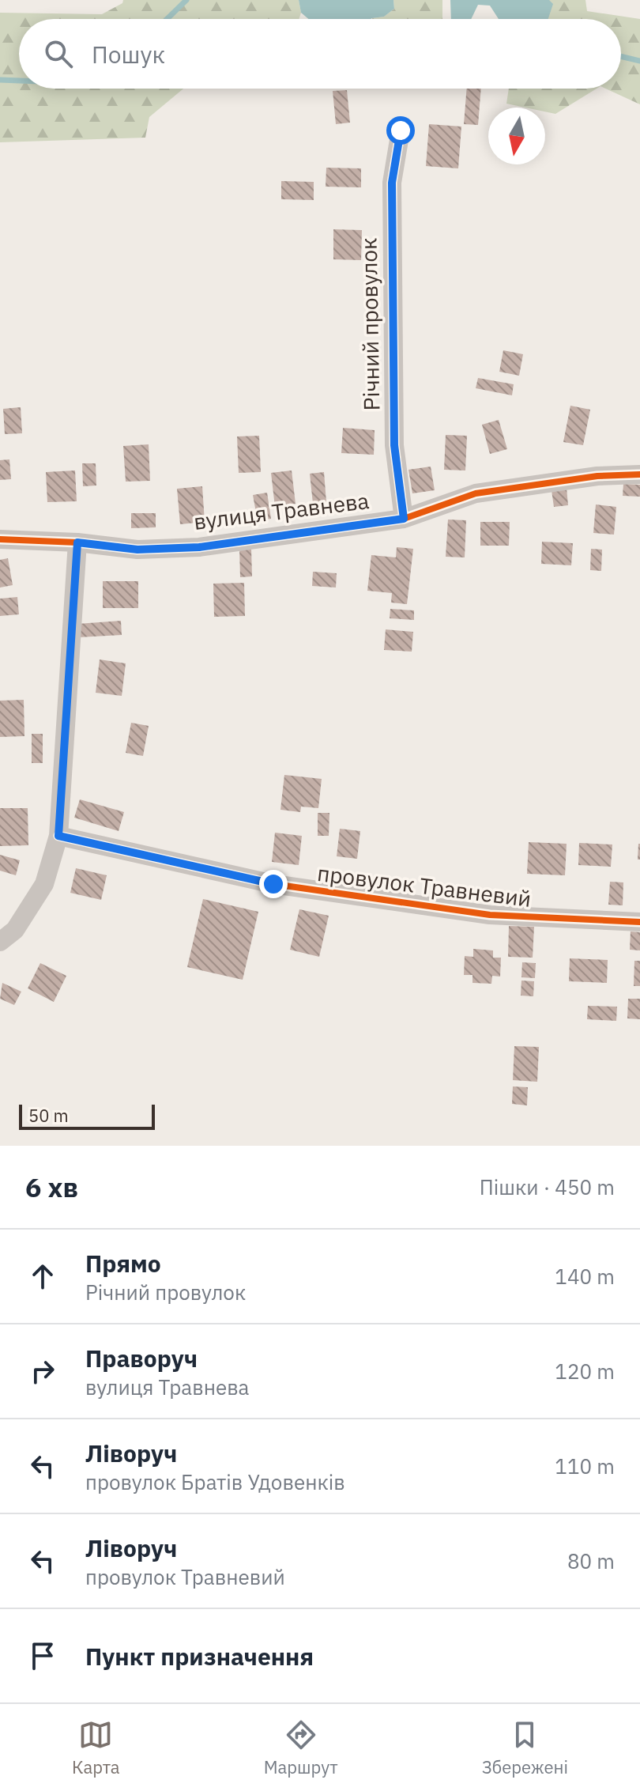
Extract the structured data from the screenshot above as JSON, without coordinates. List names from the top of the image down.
{
  "streets": {
    "street": ["Річний провулок", "вулиця Травнева", "провулок Травневий"]
  },
  "crossings": [
    ["Річний провулок", "вулиця Травнева"]
  ],
  "scale_bar": "50 m",
  "north": "bottom",
  "page": {
    "search": "Пошук",
    "scale": "50 m",
    "heading": ["6 хв", "Пішки · 450 m"],
    "list": [
      ["Прямо", "Річний провулок", "140 m"],
      ["Праворуч", "вулиця Травнева", "120 m"],
      ["Ліворуч", "провулок Братів Удовенків", "110 m"],
      ["Ліворуч", "провулок Травневий", "80 m"],
      "Пункт призначення"
    ],
    "nav": ["Карта", "Маршрут", "Збережені"]
  }
}
